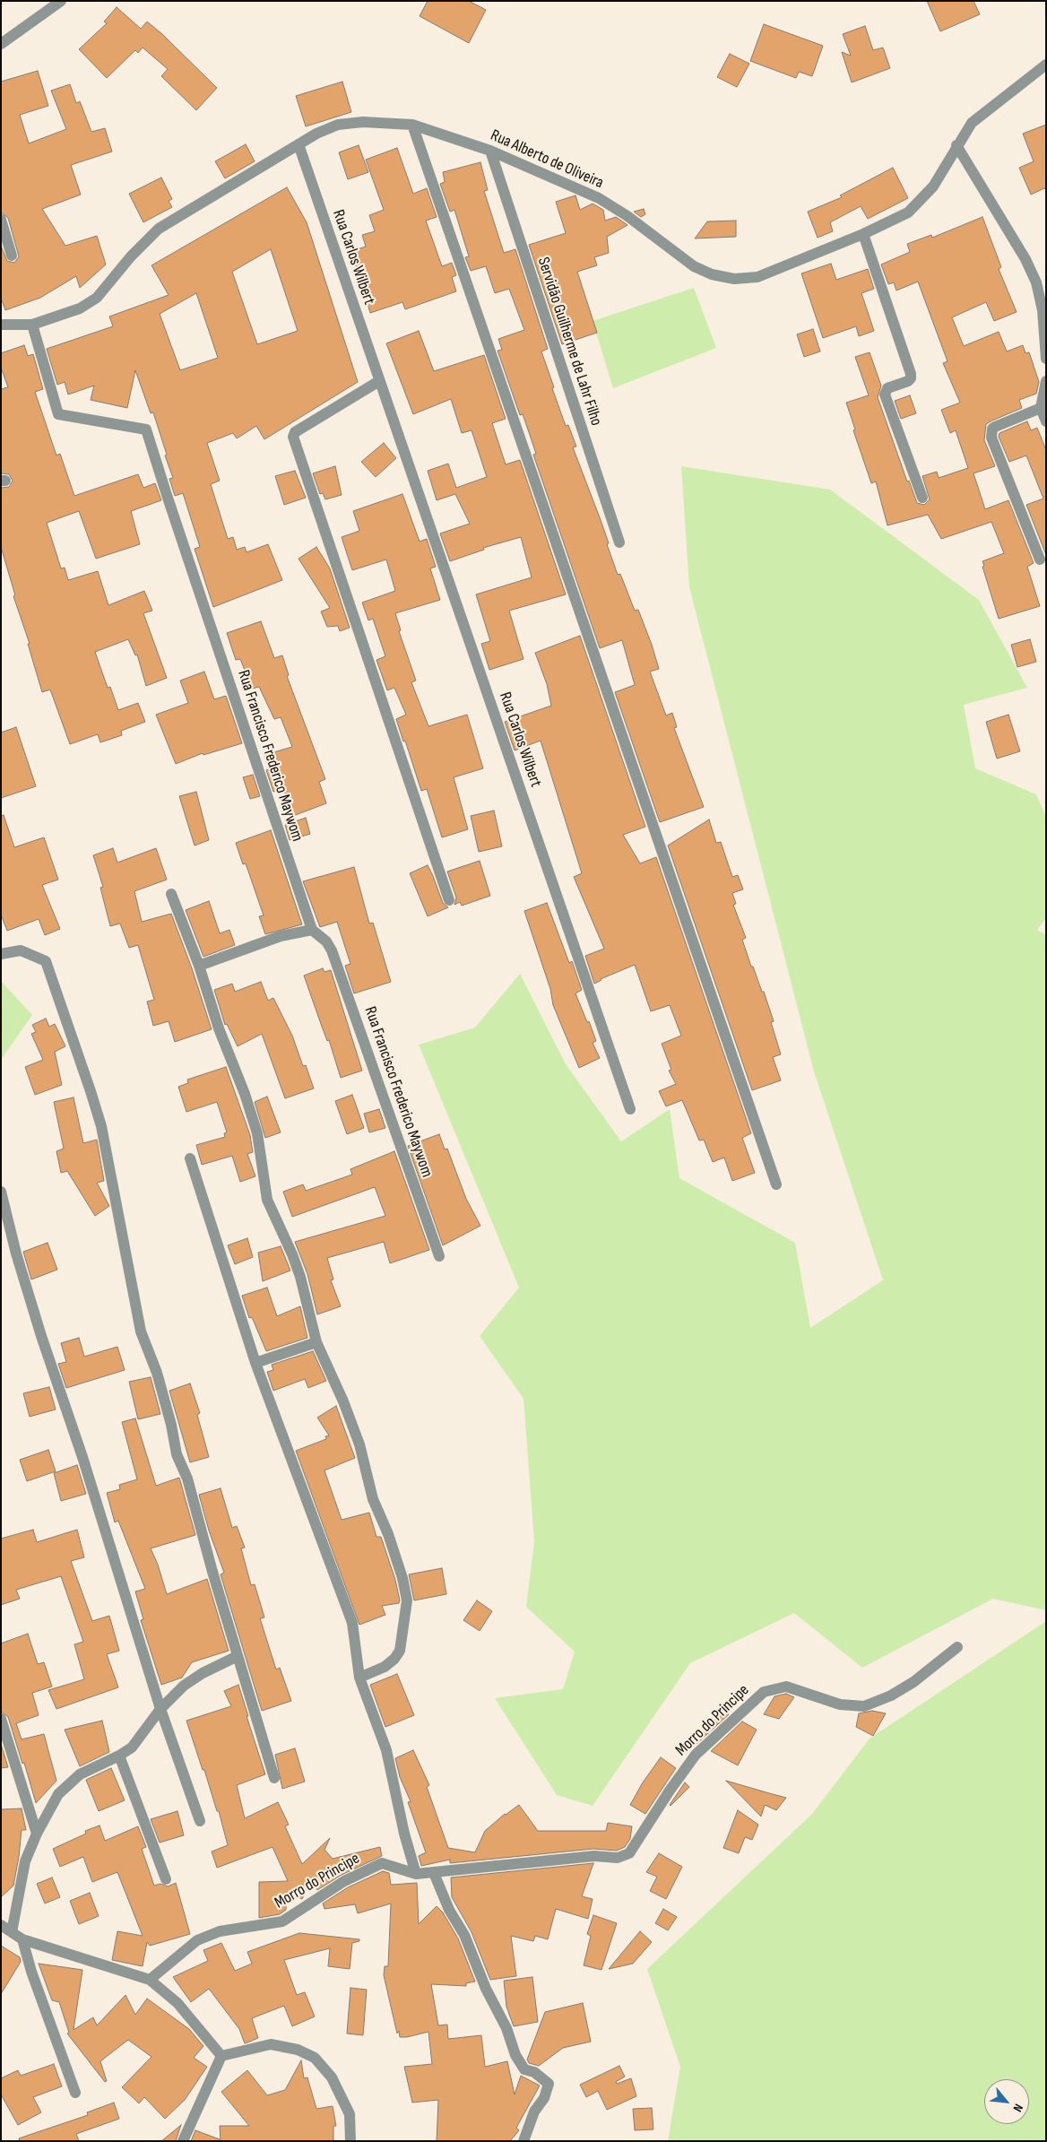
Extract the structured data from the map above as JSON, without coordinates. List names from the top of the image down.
{
  "streets": {
    "street": [
      "Rua Alberto de Oliveira",
      "Rua Carlos Wilbert",
      "Servidão Guilherme de Lahr Filho",
      "Rua Francisco Frederico Maywom",
      "Morro do Principe"
    ]
  },
  "crossings": [
    ["Rua Alberto de Oliveira", "Rua Carlos Wilbert"],
    ["Rua Alberto de Oliveira", "Servidão Guilherme de Lahr Filho"],
    ["Rua Alberto de Oliveira", "Rua Francisco Frederico Maywom"]
  ],
  "north": "bottom right"
}
